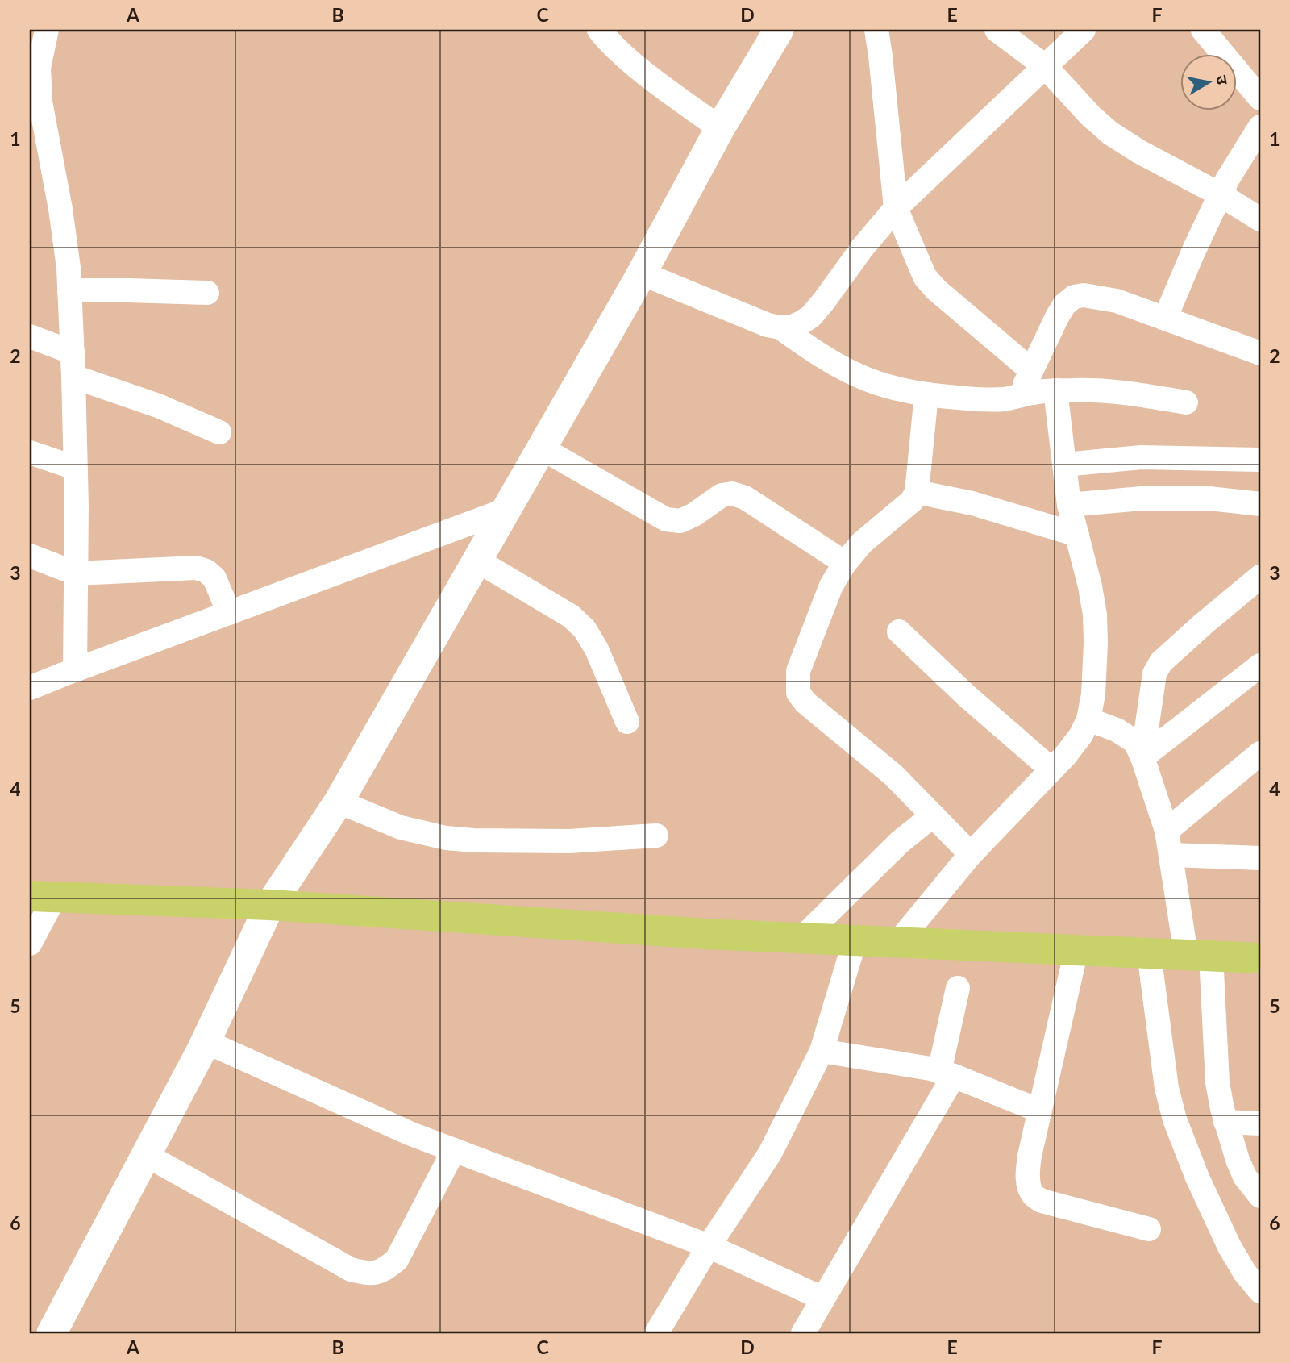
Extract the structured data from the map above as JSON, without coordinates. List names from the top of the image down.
{
  "north": "right",
  "grid": {
    "columns": [
      "A",
      "B",
      "C",
      "D",
      "E",
      "F"
    ],
    "rows": [
      "1",
      "2",
      "3",
      "4",
      "5",
      "6"
    ]
  }
}
